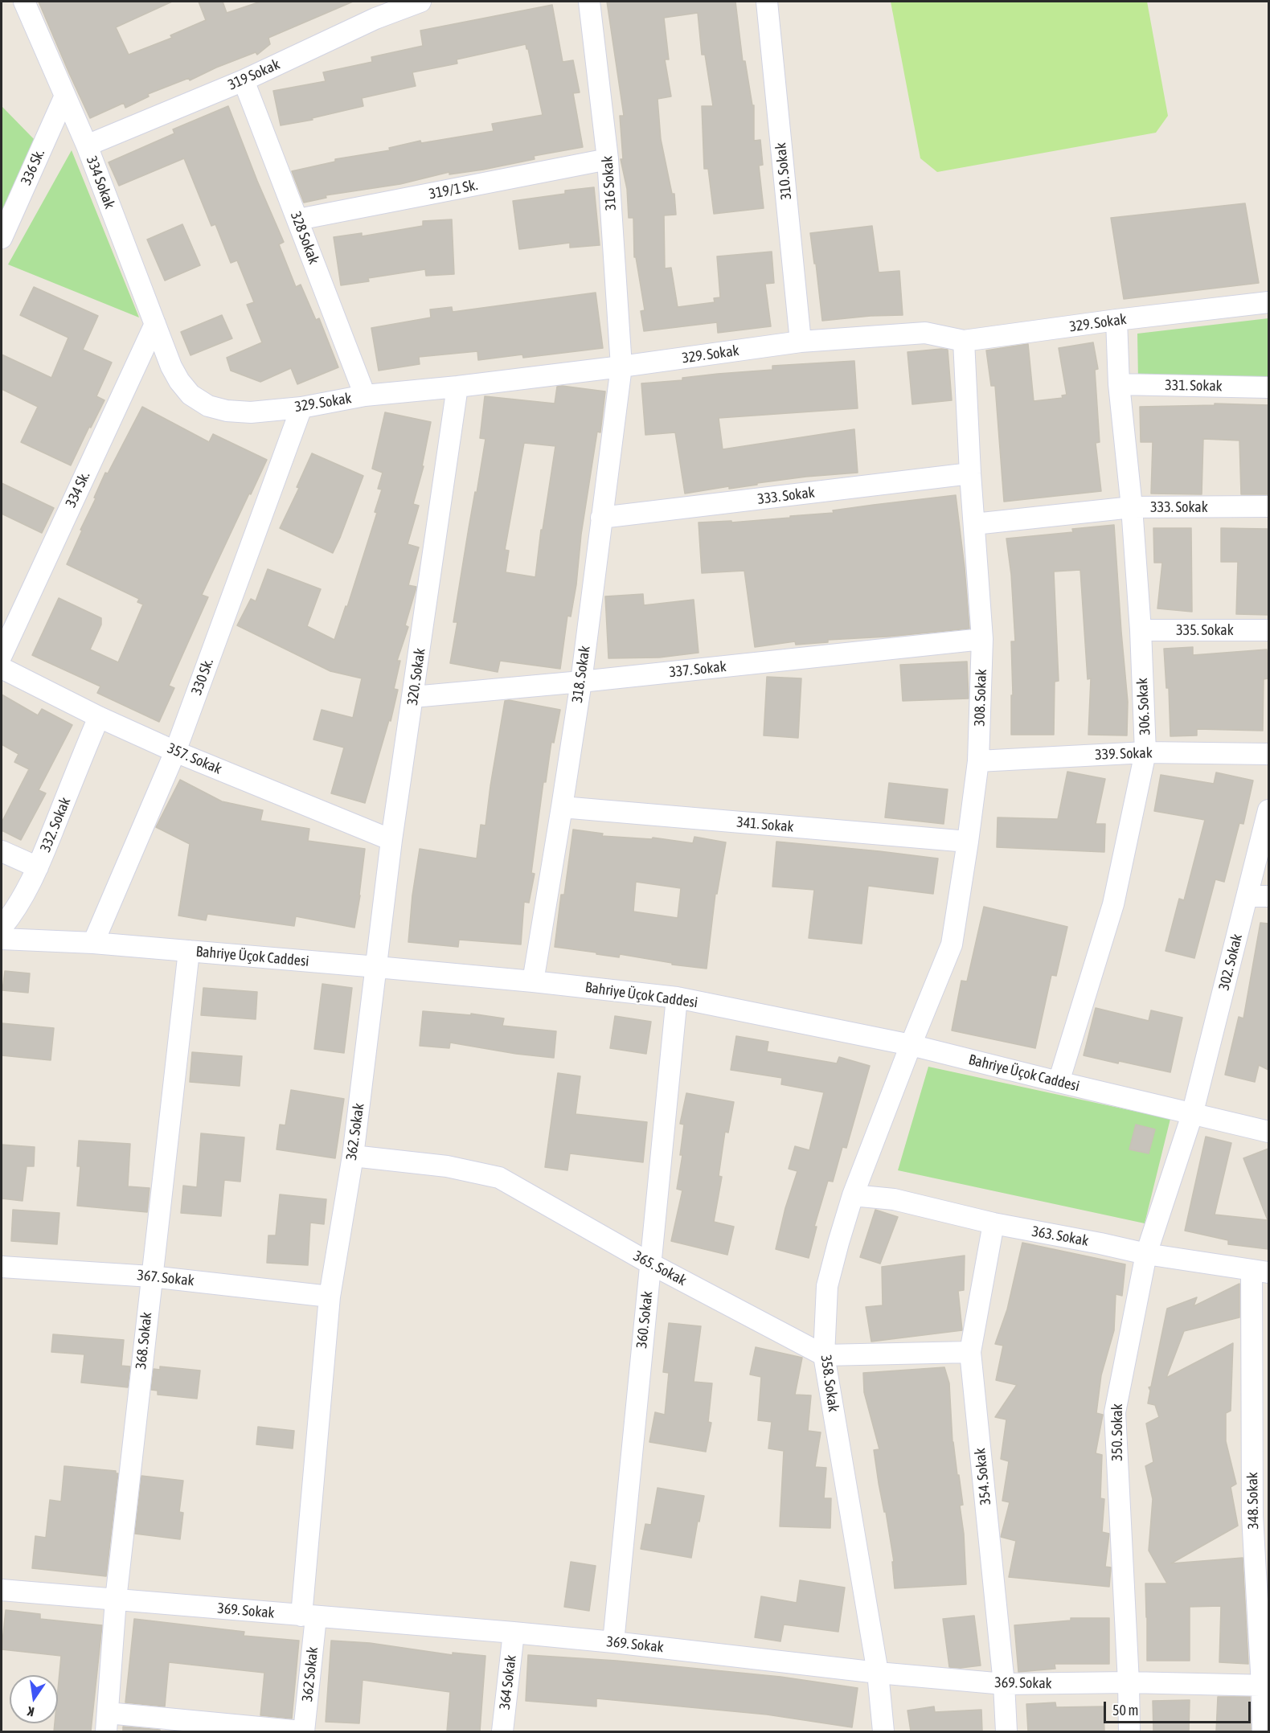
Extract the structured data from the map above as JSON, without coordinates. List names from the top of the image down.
{
  "streets": {
    "street": [
      "319 Sokak",
      "336 Sk.",
      "310. Sokak",
      "334 Sokak",
      "316 Sokak",
      "319/1 Sk.",
      "328 Sokak",
      "329. Sokak",
      "331. Sokak",
      "334 Sk.",
      "333. Sokak",
      "335. Sokak",
      "337. Sokak",
      "318. Sokak",
      "330 Sk.",
      "320. Sokak",
      "308. Sokak",
      "306. Sokak",
      "339. Sokak",
      "357. Sokak",
      "332. Sokak",
      "341. Sokak",
      "Bahriye Üçok Caddesi",
      "302. Sokak",
      "362. Sokak",
      "363. Sokak",
      "365. Sokak",
      "367. Sokak",
      "360. Sokak",
      "368. Sokak",
      "358. Sokak",
      "350. Sokak",
      "354. Sokak",
      "348. Sokak",
      "369. Sokak",
      "362 Sokak",
      "364 Sokak"
    ]
  },
  "crossings": [
    ["319 Sokak", "334 Sokak"],
    ["319 Sokak", "328 Sokak"],
    ["336 Sk.", "334 Sokak"],
    ["310. Sokak", "329. Sokak"],
    ["334 Sokak", "329. Sokak"],
    ["334 Sokak", "334 Sk."],
    ["316 Sokak", "319/1 Sk."],
    ["316 Sokak", "329. Sokak"],
    ["316 Sokak", "318. Sokak"],
    ["319/1 Sk.", "328 Sokak"],
    ["328 Sokak", "329. Sokak"],
    ["329. Sokak", "318. Sokak"],
    ["329. Sokak", "330 Sk."],
    ["329. Sokak", "320. Sokak"],
    ["329. Sokak", "308. Sokak"],
    ["329. Sokak", "306. Sokak"],
    ["331. Sokak", "306. Sokak"],
    ["333. Sokak", "318. Sokak"],
    ["333. Sokak", "308. Sokak"],
    ["333. Sokak", "306. Sokak"],
    ["335. Sokak", "306. Sokak"],
    ["337. Sokak", "318. Sokak"],
    ["337. Sokak", "320. Sokak"],
    ["337. Sokak", "308. Sokak"],
    ["318. Sokak", "341. Sokak"],
    ["318. Sokak", "Bahriye Üçok Caddesi"],
    ["330 Sk.", "357. Sokak"],
    ["330 Sk.", "Bahriye Üçok Caddesi"],
    ["320. Sokak", "357. Sokak"],
    ["320. Sokak", "Bahriye Üçok Caddesi"],
    ["320. Sokak", "362. Sokak"],
    ["308. Sokak", "339. Sokak"],
    ["308. Sokak", "341. Sokak"],
    ["308. Sokak", "Bahriye Üçok Caddesi"],
    ["308. Sokak", "358. Sokak"],
    ["306. Sokak", "339. Sokak"],
    ["306. Sokak", "Bahriye Üçok Caddesi"],
    ["357. Sokak", "332. Sokak"],
    ["Bahriye Üçok Caddesi", "302. Sokak"],
    ["Bahriye Üçok Caddesi", "362. Sokak"],
    ["Bahriye Üçok Caddesi", "360. Sokak"],
    ["Bahriye Üçok Caddesi", "368. Sokak"],
    ["Bahriye Üçok Caddesi", "358. Sokak"],
    ["Bahriye Üçok Caddesi", "350. Sokak"],
    ["302. Sokak", "350. Sokak"],
    ["362. Sokak", "365. Sokak"],
    ["362. Sokak", "367. Sokak"],
    ["362. Sokak", "369. Sokak"],
    ["362. Sokak", "362 Sokak"],
    ["363. Sokak", "358. Sokak"],
    ["363. Sokak", "350. Sokak"],
    ["363. Sokak", "354. Sokak"],
    ["363. Sokak", "348. Sokak"],
    ["365. Sokak", "360. Sokak"],
    ["365. Sokak", "358. Sokak"],
    ["365. Sokak", "354. Sokak"],
    ["367. Sokak", "368. Sokak"],
    ["360. Sokak", "369. Sokak"],
    ["368. Sokak", "369. Sokak"],
    ["358. Sokak", "369. Sokak"],
    ["350. Sokak", "369. Sokak"],
    ["354. Sokak", "369. Sokak"],
    ["348. Sokak", "369. Sokak"],
    ["369. Sokak", "362 Sokak"],
    ["369. Sokak", "364 Sokak"]
  ],
  "scale_bar": "50 m",
  "north": "bottom"
}
